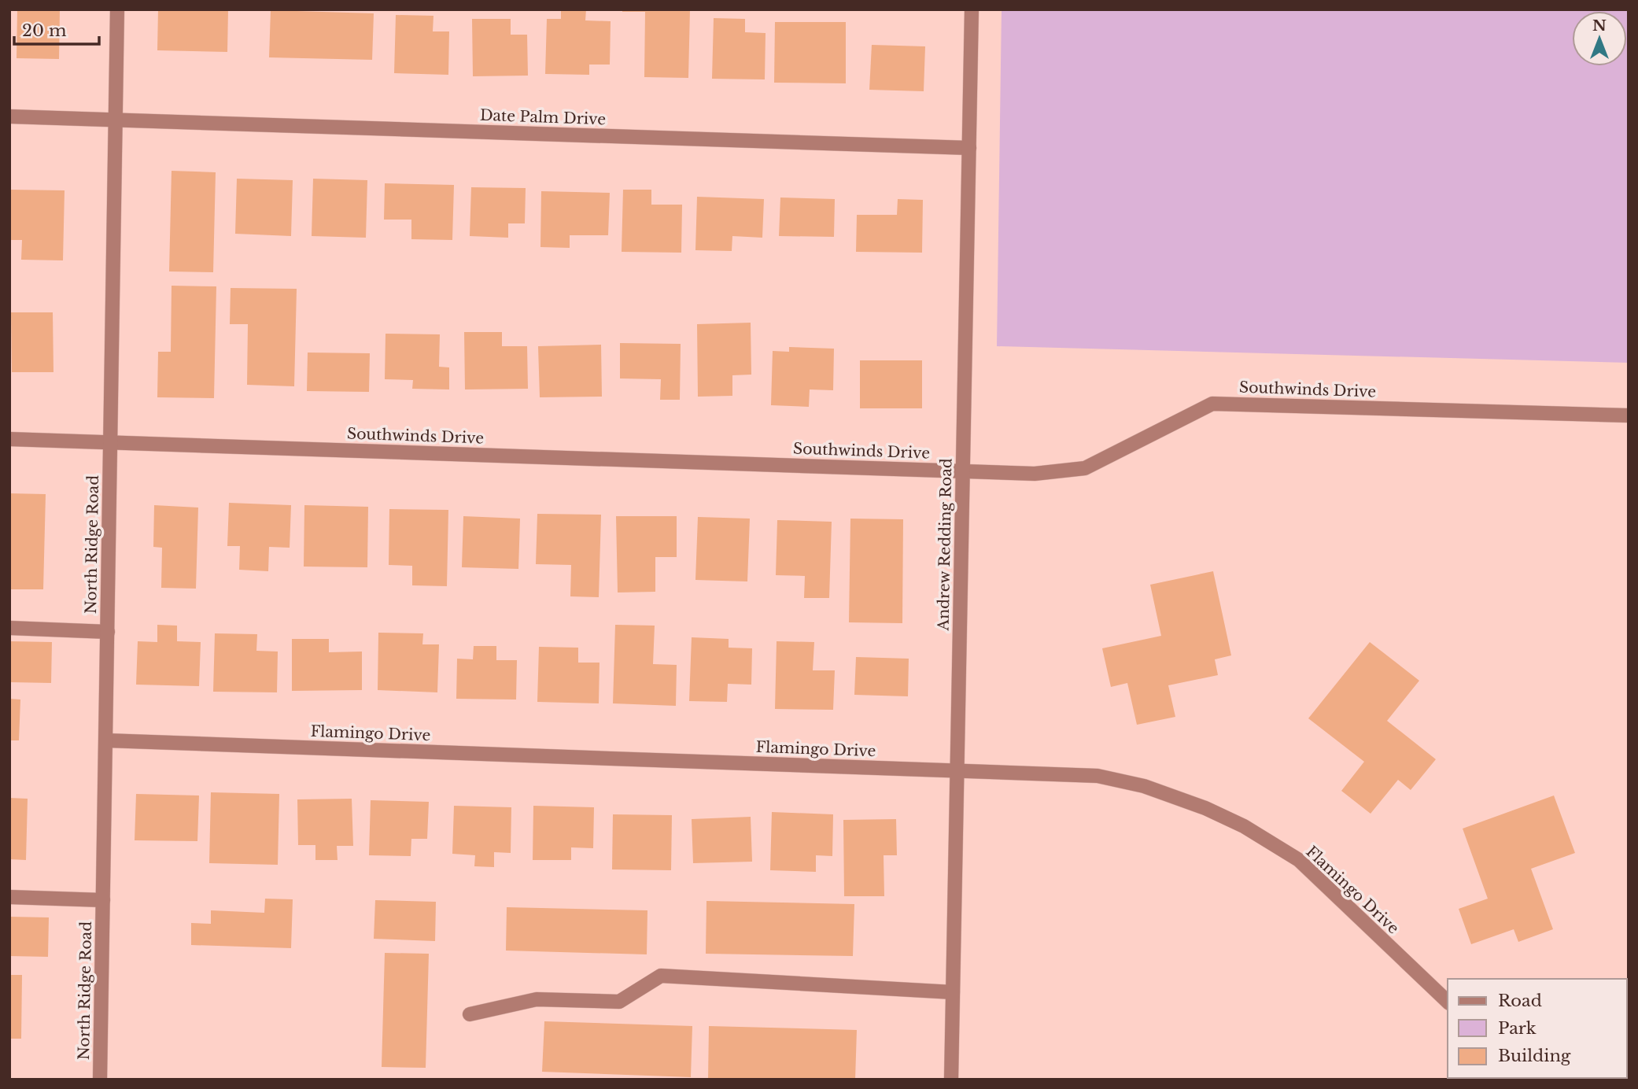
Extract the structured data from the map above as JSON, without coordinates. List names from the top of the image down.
{
  "streets": {
    "street": [
      "Date Palm Drive",
      "Southwinds Drive",
      "North Ridge Road",
      "Andrew Redding Road",
      "Flamingo Drive"
    ]
  },
  "crossings": [
    ["Date Palm Drive", "North Ridge Road"],
    ["Date Palm Drive", "Andrew Redding Road"],
    ["Southwinds Drive", "North Ridge Road"],
    ["Southwinds Drive", "Andrew Redding Road"],
    ["North Ridge Road", "Flamingo Drive"],
    ["Andrew Redding Road", "Flamingo Drive"]
  ],
  "legend": ["Road", "Park", "Building"],
  "scale_bar": "20 m",
  "north": "top"
}
